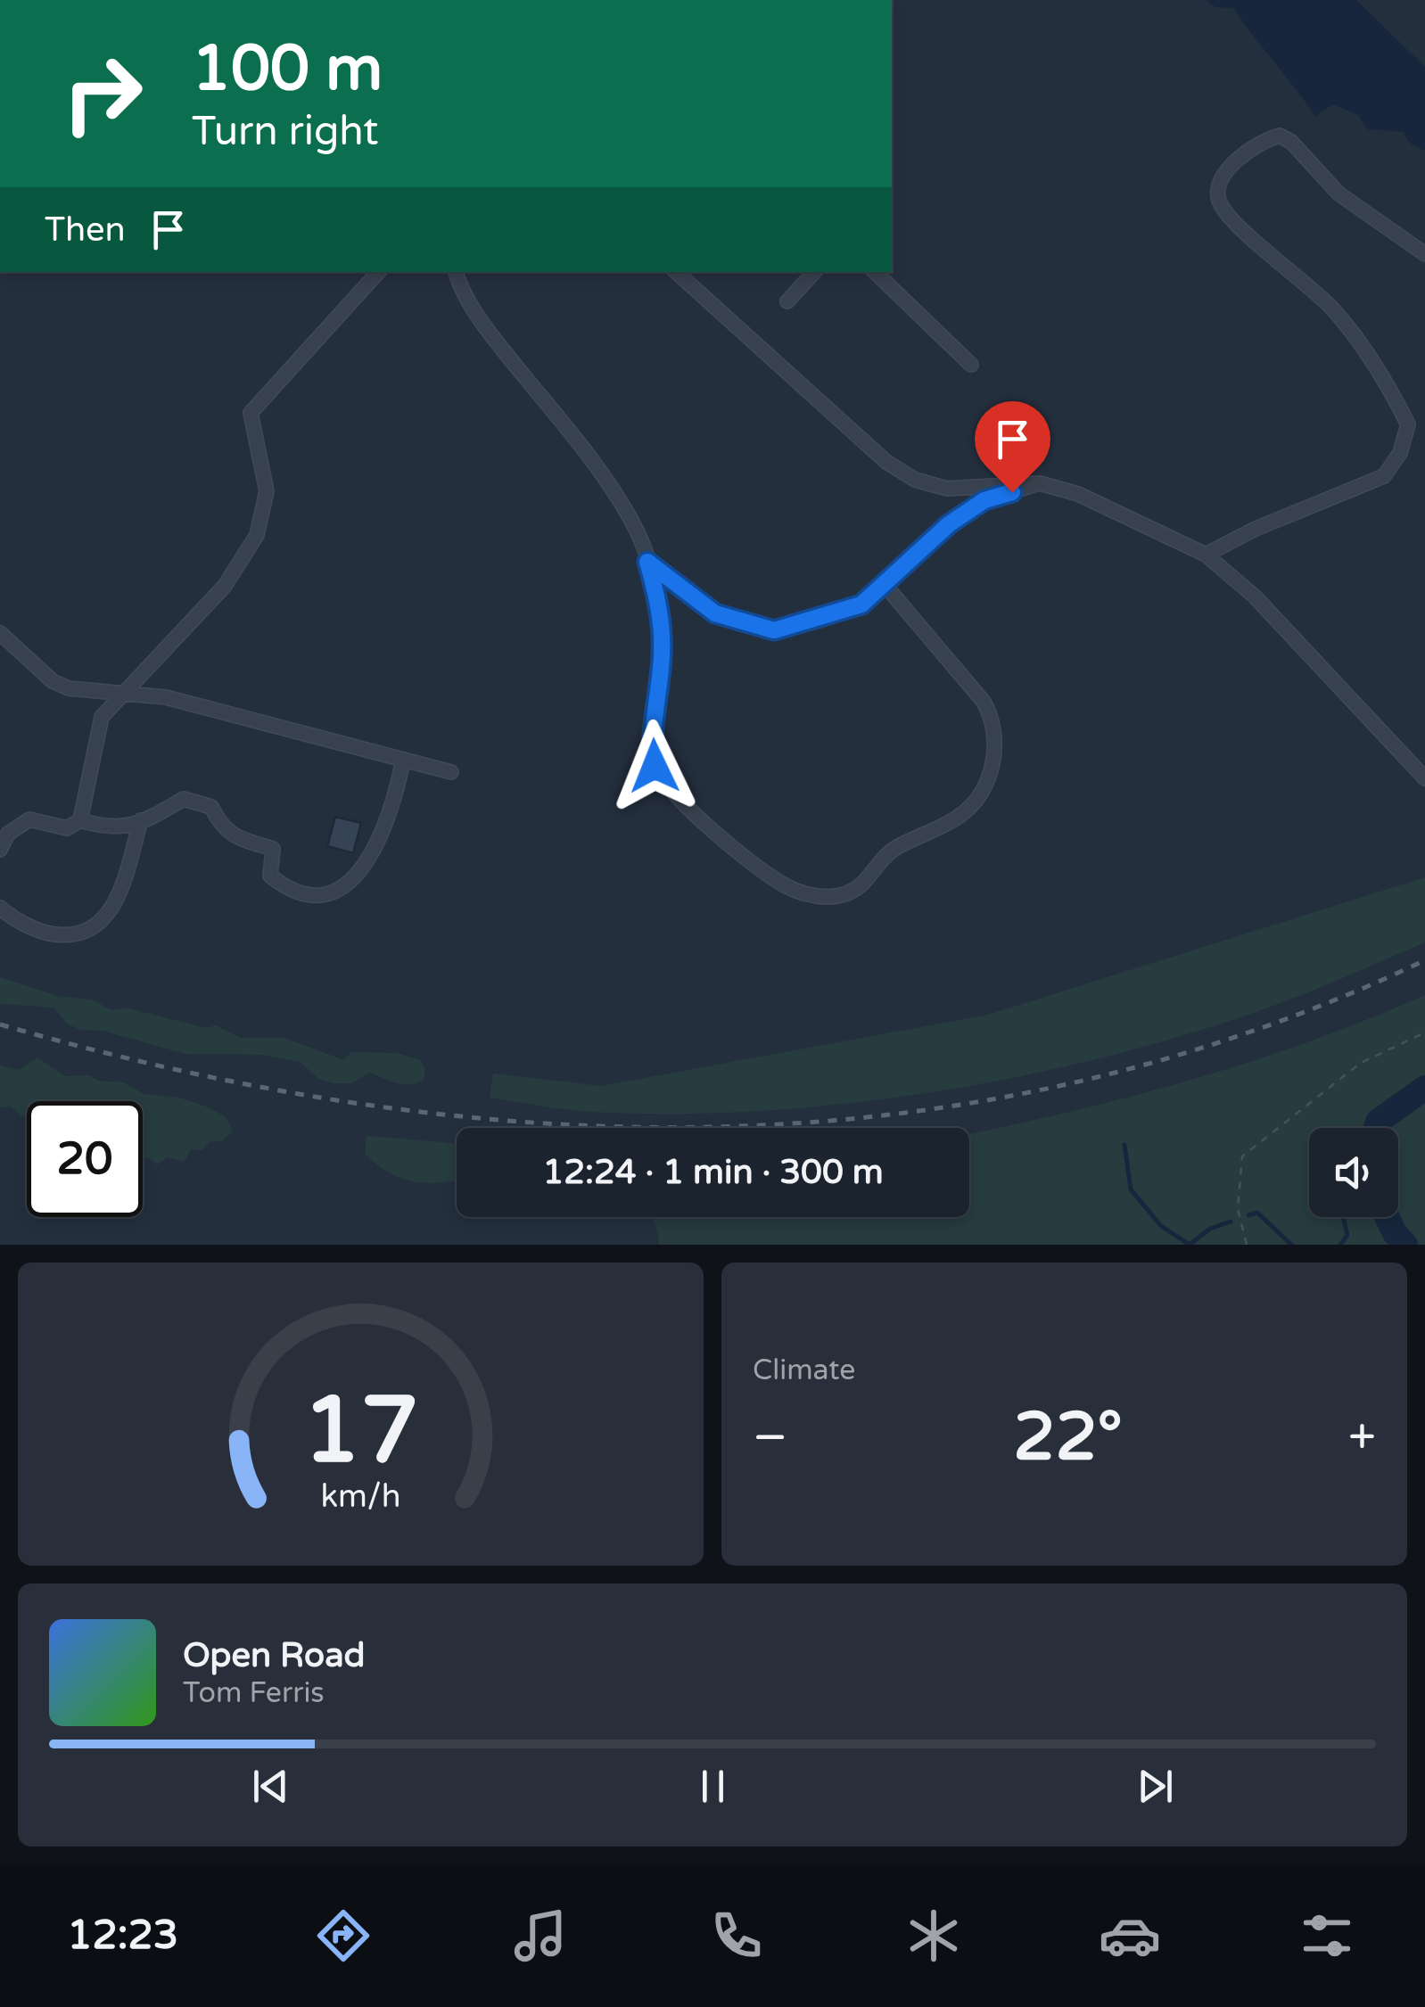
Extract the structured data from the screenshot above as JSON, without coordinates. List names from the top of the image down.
{
  "page": {
    "turn": ["100 m", "Turn right"],
    "then": "Then",
    "limit": "20",
    "trip": "12:24 · 1 min · 300 m",
    "tile": "Climate",
    "heat": ["−", "22°", "+"],
    "song": ["Open Road", "Tom Ferris"],
    "tabs": "12:23",
    "gauge": ["17", "km/h"]
  }
}
